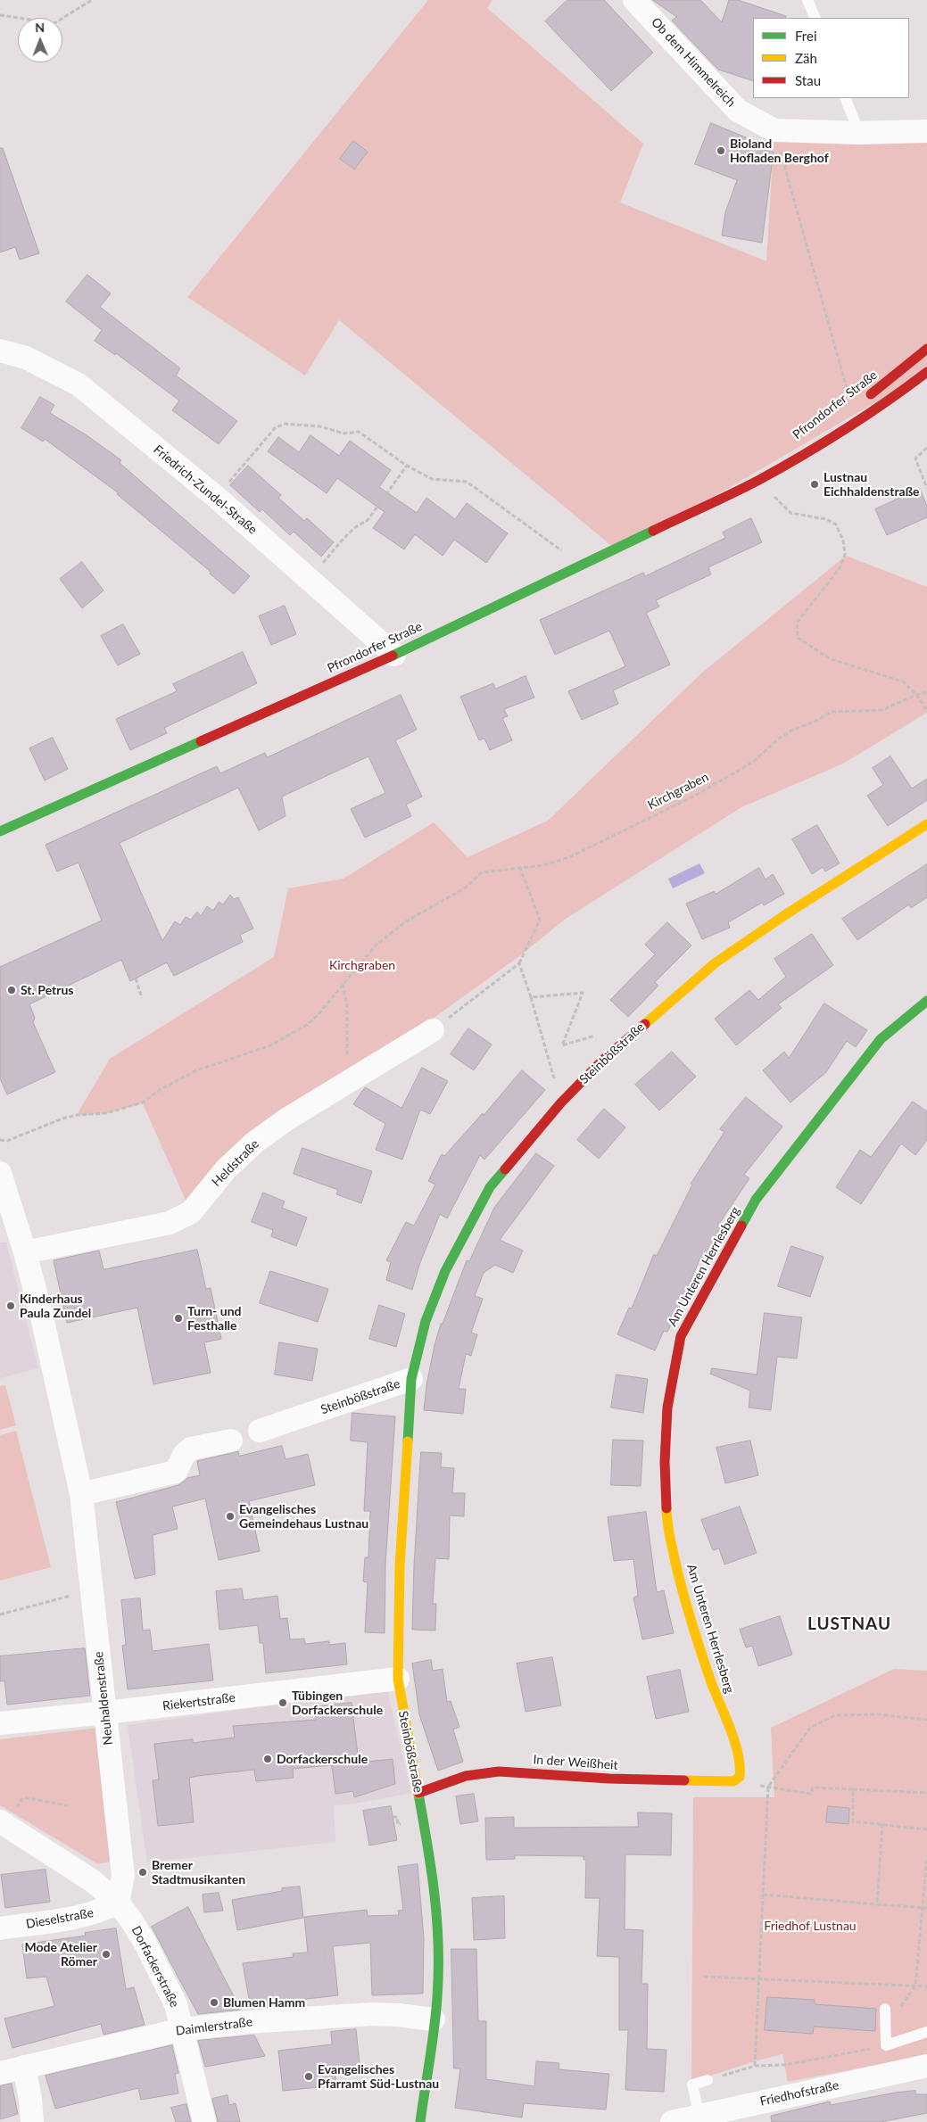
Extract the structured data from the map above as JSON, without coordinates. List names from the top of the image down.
{
  "streets": {
    "street": [
      "Ob dem Himmelreich",
      "Pfrondorfer Straße",
      "Friedrich-Zundel-Straße",
      "Steinbößstraße",
      "Heldstraße",
      "Am Unteren Herrlesberg",
      "Neuhaldenstraße",
      "Riekertstraße",
      "In der Weißheit",
      "Dieselstraße",
      "Dorfackerstraße",
      "Daimlerstraße",
      "Friedhofstraße"
    ],
    "path": ["Kirchgraben"]
  },
  "crossings": [
    ["Pfrondorfer Straße", "Friedrich-Zundel-Straße"],
    ["Steinbößstraße", "Riekertstraße"],
    ["Steinbößstraße", "In der Weißheit"],
    ["Steinbößstraße", "Daimlerstraße"],
    ["Heldstraße", "Neuhaldenstraße"],
    ["Am Unteren Herrlesberg", "In der Weißheit"],
    ["Neuhaldenstraße", "Riekertstraße"],
    ["Neuhaldenstraße", "Dieselstraße"],
    ["Neuhaldenstraße", "Dorfackerstraße"],
    ["Dieselstraße", "Dorfackerstraße"],
    ["Dorfackerstraße", "Daimlerstraße"]
  ],
  "districts": ["LUSTNAU"],
  "parks": ["Kirchgraben", "Friedhof Lustnau"],
  "places": [
    "Bioland Hofladen Berghof",
    "Lustnau Eichhaldenstraße",
    "St. Petrus",
    "Kinderhaus Paula Zundel",
    "Turn- und Festhalle",
    "Evangelisches Gemeindehaus Lustnau",
    "Tübingen Dorfackerschule",
    "Dorfackerschule",
    "Bremer Stadtmusikanten",
    "Mode Atelier Römer",
    "Blumen Hamm",
    "Evangelisches Pfarramt Süd-Lustnau"
  ],
  "legend": ["Frei", "Zäh", "Stau"],
  "north": "top"
}
